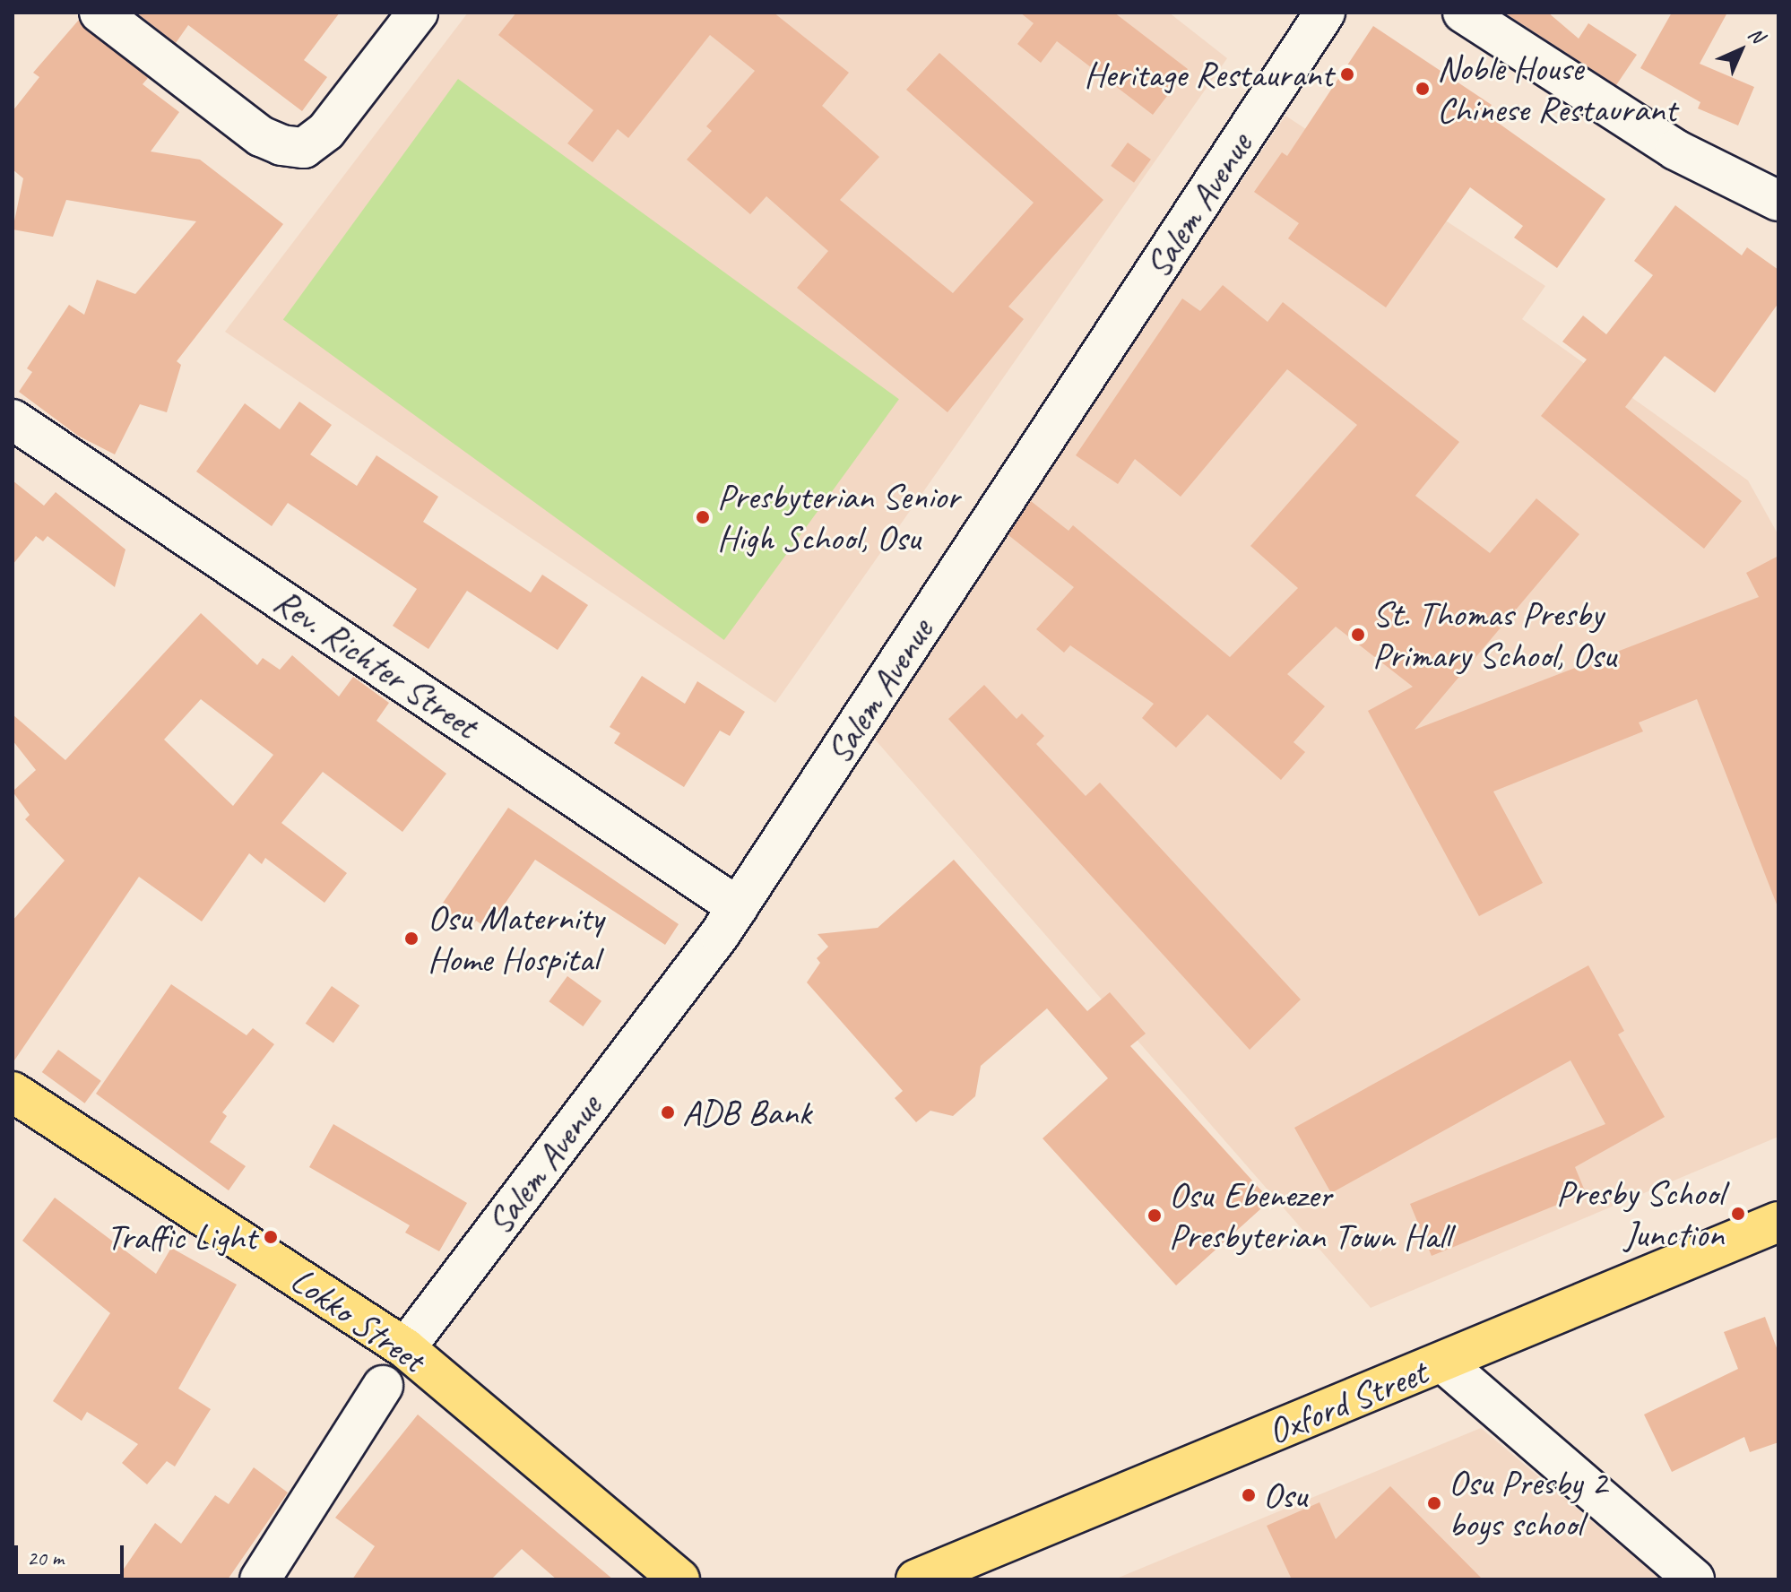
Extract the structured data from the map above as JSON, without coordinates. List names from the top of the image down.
{
  "streets": {
    "main road": ["Lokko Street", "Oxford Street"],
    "street": ["Salem Avenue", "Rev. Richter Street"]
  },
  "crossings": [
    ["Salem Avenue", "Rev. Richter Street"],
    ["Salem Avenue", "Lokko Street"]
  ],
  "places": [
    "Heritage Restaurant",
    "Noble House Chinese Restaurant",
    "Presbyterian Senior High School, Osu",
    "St. Thomas Presby Primary School, Osu",
    "Osu Maternity Home Hospital",
    "ADB Bank",
    "Presby School Junction",
    "Osu Ebenezer Presbyterian Town Hall",
    "Traffic Light",
    "Osu",
    "Osu Presby 2 boys school"
  ],
  "scale_bar": "20 m",
  "north": "top right"
}
